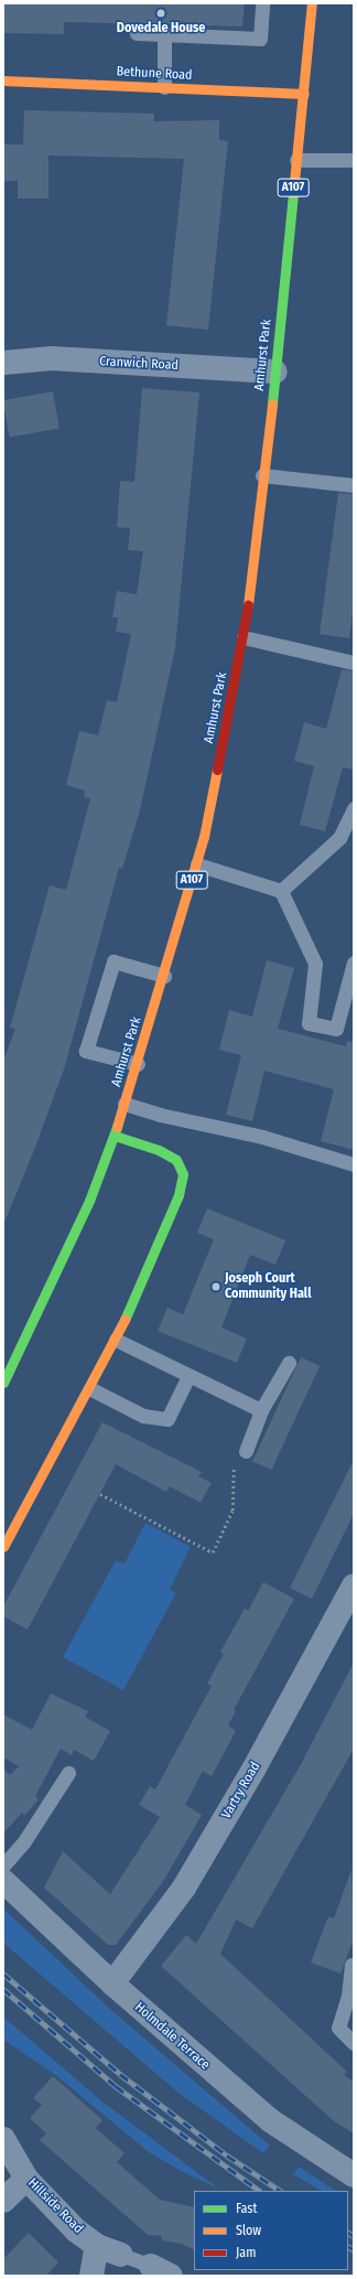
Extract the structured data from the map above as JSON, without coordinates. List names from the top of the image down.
{
  "streets": {
    "main road": ["Bethune Road", "A107", "Amhurst Park"],
    "street": [
      "Cranwich Road",
      "Vartry Road",
      "Holmdale Terrace",
      "Hillside Road"
    ]
  },
  "crossings": [
    ["Bethune Road", "Amhurst Park"],
    ["Amhurst Park", "Cranwich Road"],
    ["Vartry Road", "Holmdale Terrace"]
  ],
  "places": ["Dovedale House", "Joseph Court Community Hall"],
  "legend": ["Fast", "Slow", "Jam"]
}
